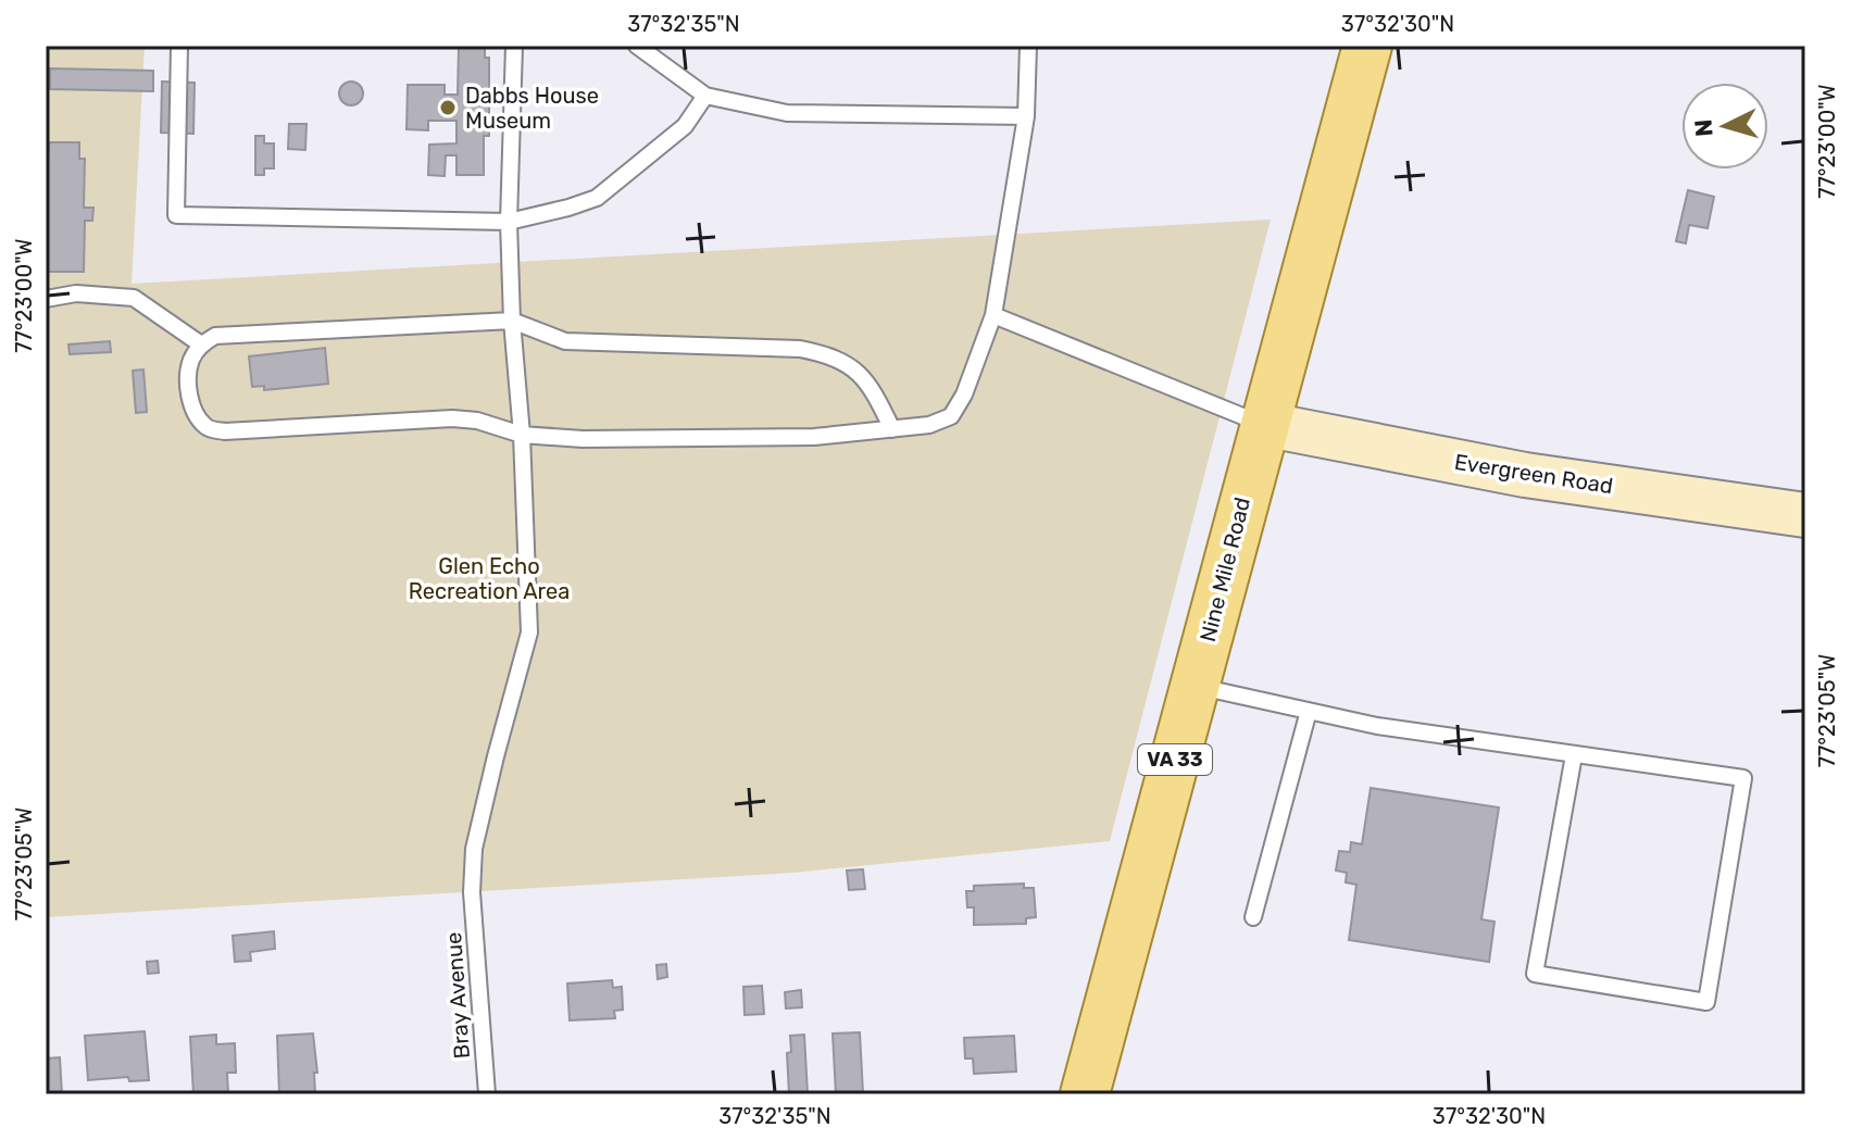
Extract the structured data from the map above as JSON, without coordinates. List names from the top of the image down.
{
  "streets": {
    "main road": ["Nine Mile Road", "VA 33"],
    "street": ["Evergreen Road"],
    "lane": ["Bray Avenue"]
  },
  "crossings": [
    ["Evergreen Road", "Nine Mile Road"]
  ],
  "parks": ["Glen Echo Recreation Area"],
  "places": ["Dabbs House Museum"],
  "north": "left",
  "coordinates": [
    "37°32'35\"N",
    "37°32'30\"N",
    "77°23'00\"W",
    "77°23'05\"W"
  ]
}
